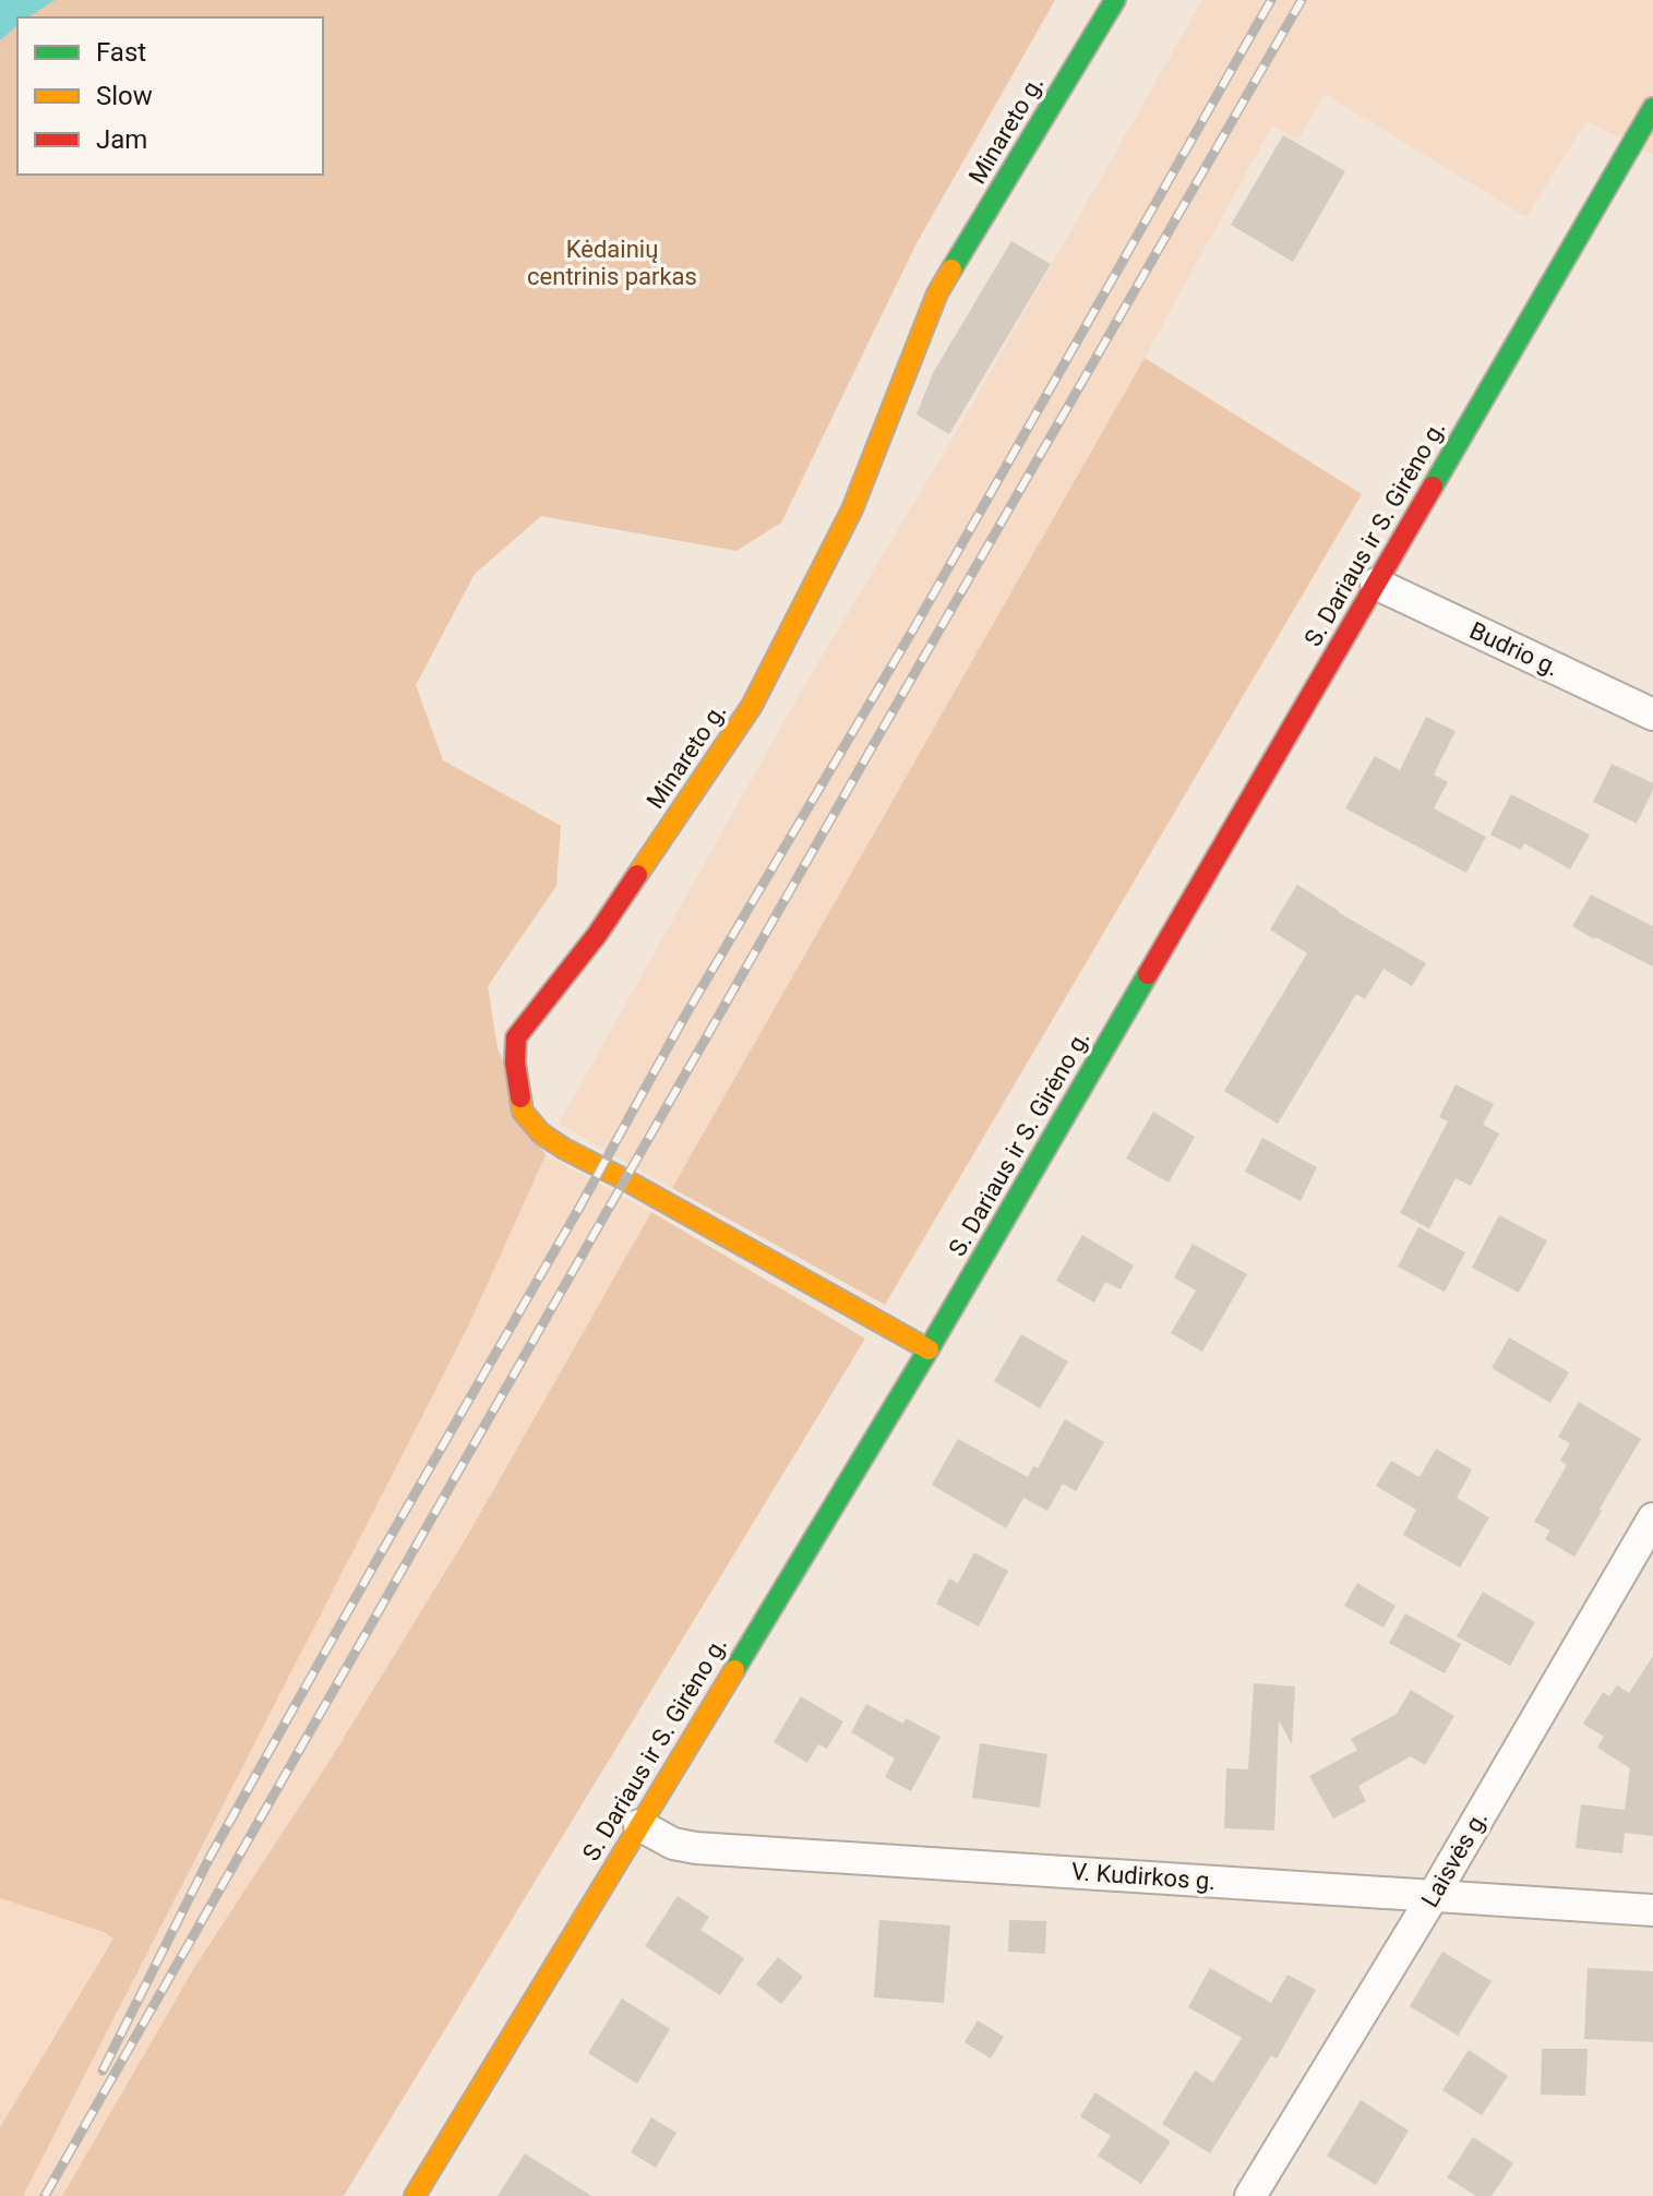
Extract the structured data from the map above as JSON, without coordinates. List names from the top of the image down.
{
  "streets": {
    "main road": ["Minareto g.", "S. Dariaus ir S. Girėno g."],
    "street": ["Budrio g.", "Laisvės g.", "V. Kudirkos g."]
  },
  "crossings": [
    ["Minareto g.", "S. Dariaus ir S. Girėno g."],
    ["S. Dariaus ir S. Girėno g.", "Budrio g."],
    ["S. Dariaus ir S. Girėno g.", "V. Kudirkos g."],
    ["Laisvės g.", "V. Kudirkos g."]
  ],
  "parks": ["Kėdainių centrinis parkas"],
  "legend": ["Fast", "Slow", "Jam"]
}
